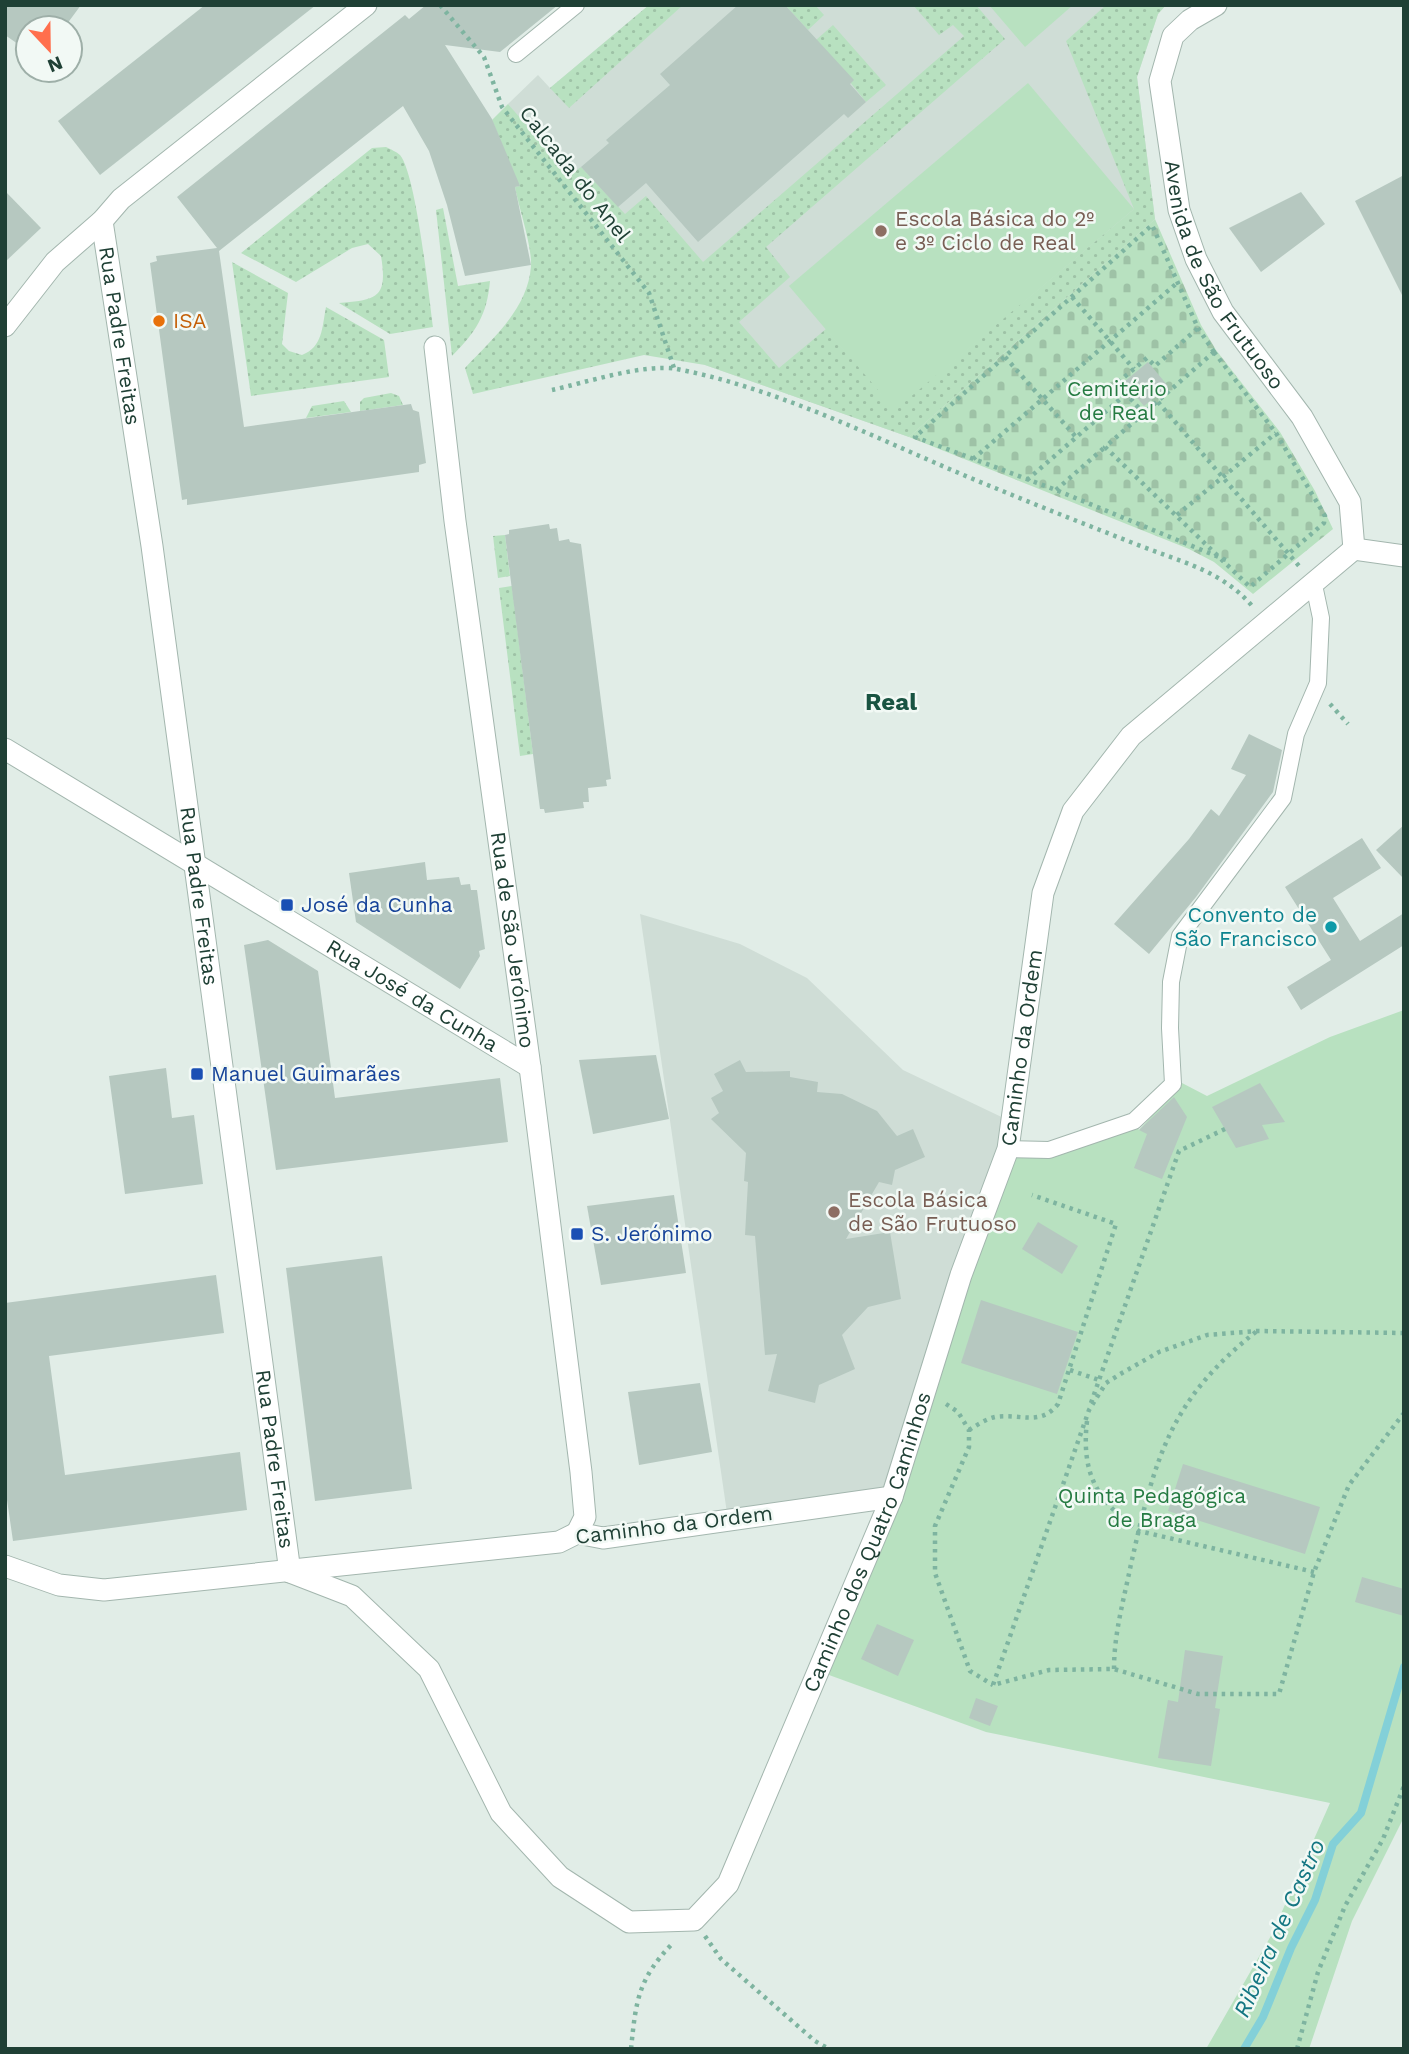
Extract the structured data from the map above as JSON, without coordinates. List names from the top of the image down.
{
  "streets": {
    "street": [
      "Avenida de São Frutuoso",
      "Rua Padre Freitas",
      "Rua de São Jerónimo",
      "Rua José da Cunha",
      "Caminho da Ordem",
      "Caminho dos Quatro Caminhos"
    ],
    "path": ["Calcada do Anel"]
  },
  "crossings": [
    ["Avenida de São Frutuoso", "Caminho da Ordem"],
    ["Rua Padre Freitas", "Rua José da Cunha"],
    ["Rua Padre Freitas", "Caminho da Ordem"],
    ["Rua de São Jerónimo", "Rua José da Cunha"],
    ["Rua de São Jerónimo", "Caminho da Ordem"],
    ["Caminho da Ordem", "Caminho dos Quatro Caminhos"]
  ],
  "districts": ["Real"],
  "water": ["Ribeira de Castro"],
  "parks": ["Cemitério de Real", "Quinta Pedagógica de Braga"],
  "places": {
    "other": [
      "Escola Básica do 2º e 3º Ciclo de Real",
      "ISA",
      "Convento de São Francisco",
      "Escola Básica de São Frutuoso"
    ],
    "transit": ["José da Cunha", "Manuel Guimarães", "S. Jerónimo"]
  },
  "north": "bottom"
}
